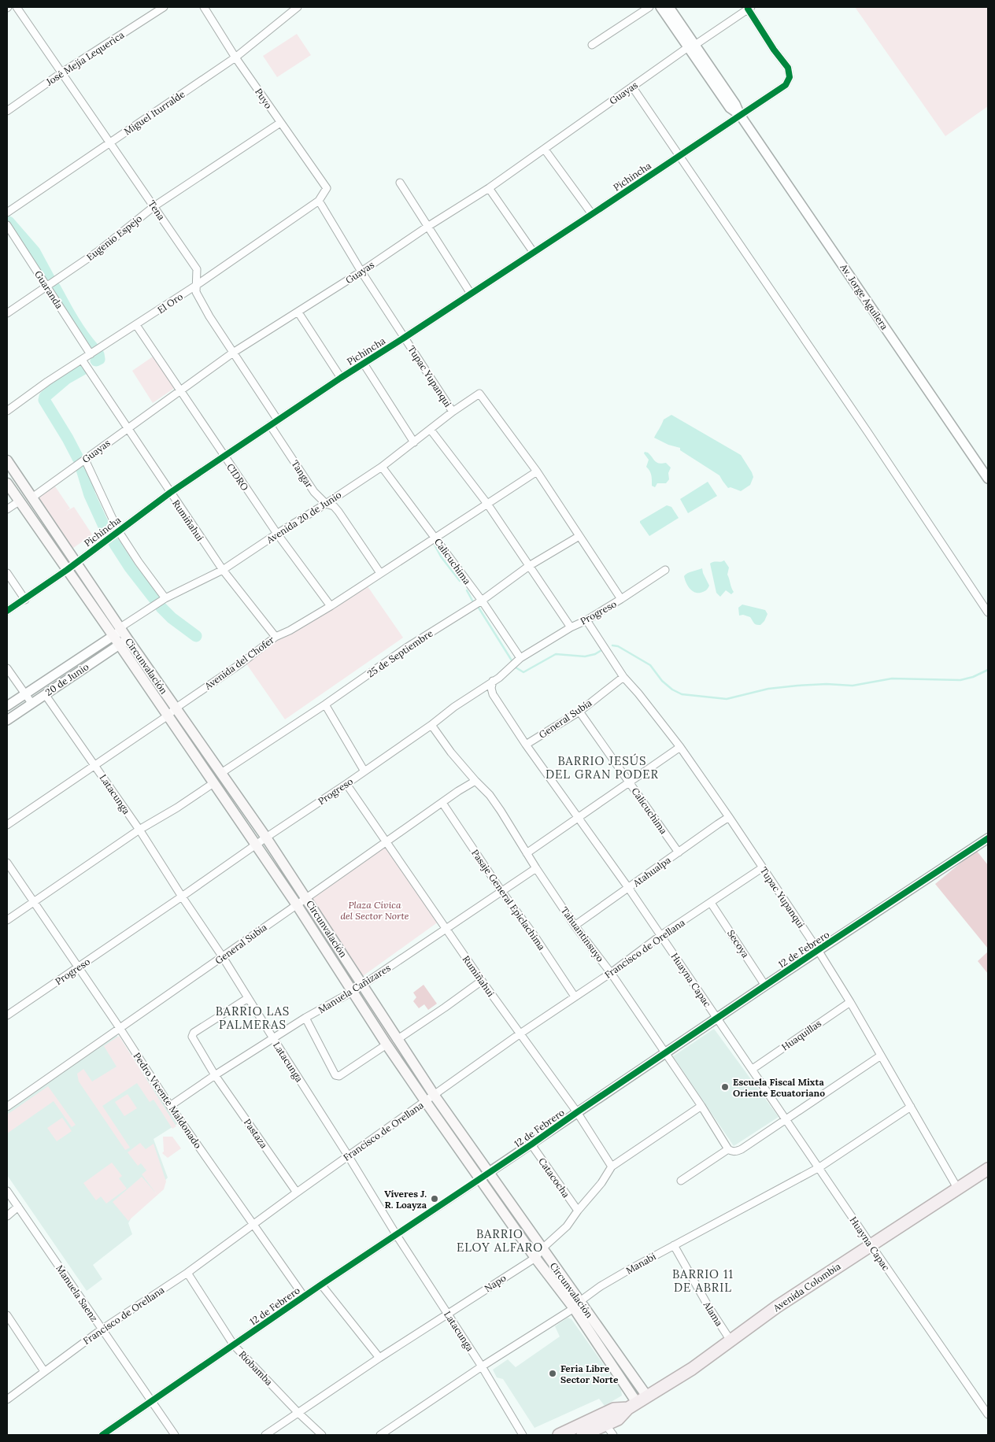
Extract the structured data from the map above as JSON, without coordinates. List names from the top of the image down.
{
  "streets": {
    "main road": ["Circunvalación", "Avenida Colombia"],
    "street": [
      "José Mejía Lequerica",
      "Guayas",
      "Puyo",
      "Miguel Iturralde",
      "Pichincha",
      "Tena",
      "Eugenio Espejo",
      "Guaranda",
      "Av. Jorge Aguilera",
      "El Oro",
      "Tupac Yupanqui",
      "Tangar",
      "CIDRO",
      "Avenida 20 de Junio",
      "Rumiñahui",
      "Calicuchima",
      "Progreso",
      "25 de Septiembre",
      "Avenida del Chofer",
      "20 de Junio",
      "General Subía",
      "Latacunga",
      "Atahualpa",
      "Pasaje General Epiclachima",
      "Tahuantinsuyo",
      "Secoya",
      "Francisco de Orellana",
      "12 de Febrero",
      "Huayna Capac",
      "Manuela Cañizares",
      "Huaquillas",
      "Pedro Vicente Maldonado",
      "Pastaza",
      "Catacocha",
      "Manabí",
      "Napo",
      "Manuela Saenz",
      "Alama",
      "Riobamba"
    ]
  },
  "crossings": [
    ["José Mejía Lequerica", "Tena"],
    ["Guayas", "Pichincha"],
    ["Guayas", "Tena"],
    ["Guayas", "Av. Jorge Aguilera"],
    ["Guayas", "Tupac Yupanqui"],
    ["Guayas", "CIDRO"],
    ["Guayas", "Rumiñahui"],
    ["Guayas", "Circunvalación"],
    ["Puyo", "Miguel Iturralde"],
    ["Puyo", "Eugenio Espejo"],
    ["Puyo", "El Oro"],
    ["Miguel Iturralde", "Tena"],
    ["Pichincha", "Tena"],
    ["Pichincha", "Av. Jorge Aguilera"],
    ["Pichincha", "Tupac Yupanqui"],
    ["Pichincha", "Tangar"],
    ["Pichincha", "CIDRO"],
    ["Pichincha", "Rumiñahui"],
    ["Pichincha", "Circunvalación"],
    ["Tena", "Eugenio Espejo"],
    ["Tena", "El Oro"],
    ["Eugenio Espejo", "Guaranda"],
    ["Guaranda", "El Oro"],
    ["El Oro", "Tupac Yupanqui"],
    ["El Oro", "CIDRO"],
    ["El Oro", "Rumiñahui"],
    ["Tupac Yupanqui", "Avenida 20 de Junio"],
    ["Tupac Yupanqui", "Progreso"],
    ["Tupac Yupanqui", "General Subía"],
    ["Tupac Yupanqui", "Atahualpa"],
    ["Tupac Yupanqui", "Francisco de Orellana"],
    ["Tupac Yupanqui", "12 de Febrero"],
    ["Tupac Yupanqui", "Huaquillas"],
    ["Tupac Yupanqui", "Manabí"],
    ["Tupac Yupanqui", "Avenida Colombia"],
    ["Tangar", "Avenida 20 de Junio"],
    ["Tangar", "Avenida del Chofer"],
    ["CIDRO", "Avenida 20 de Junio"],
    ["CIDRO", "Avenida del Chofer"],
    ["Avenida 20 de Junio", "Rumiñahui"],
    ["Avenida 20 de Junio", "Calicuchima"],
    ["Avenida 20 de Junio", "Avenida del Chofer"],
    ["Avenida 20 de Junio", "Circunvalación"],
    ["Avenida 20 de Junio", "20 de Junio"],
    ["Rumiñahui", "Progreso"],
    ["Rumiñahui", "Avenida del Chofer"],
    ["Rumiñahui", "General Subía"],
    ["Rumiñahui", "Francisco de Orellana"],
    ["Rumiñahui", "12 de Febrero"],
    ["Rumiñahui", "Manuela Cañizares"],
    ["Rumiñahui", "Napo"],
    ["Calicuchima", "Progreso"],
    ["Calicuchima", "25 de Septiembre"],
    ["Calicuchima", "Avenida del Chofer"],
    ["Calicuchima", "General Subía"],
    ["Calicuchima", "Atahualpa"],
    ["Progreso", "Circunvalación"],
    ["Progreso", "Latacunga"],
    ["Progreso", "Tahuantinsuyo"],
    ["Progreso", "Pedro Vicente Maldonado"],
    ["25 de Septiembre", "Circunvalación"],
    ["Avenida del Chofer", "Circunvalación"],
    ["Avenida del Chofer", "Latacunga"],
    ["Circunvalación", "20 de Junio"],
    ["Circunvalación", "General Subía"],
    ["Circunvalación", "Francisco de Orellana"],
    ["Circunvalación", "12 de Febrero"],
    ["Circunvalación", "Manuela Cañizares"],
    ["Circunvalación", "Manabí"],
    ["Circunvalación", "Napo"],
    ["Circunvalación", "Avenida Colombia"],
    ["20 de Junio", "Latacunga"],
    ["General Subía", "Latacunga"],
    ["General Subía", "Pasaje General Epiclachima"],
    ["General Subía", "Tahuantinsuyo"],
    ["General Subía", "Huayna Capac"],
    ["General Subía", "Pedro Vicente Maldonado"],
    ["Latacunga", "Francisco de Orellana"],
    ["Latacunga", "12 de Febrero"],
    ["Latacunga", "Manuela Cañizares"],
    ["Latacunga", "Pastaza"],
    ["Latacunga", "Manabí"],
    ["Latacunga", "Napo"],
    ["Atahualpa", "Tahuantinsuyo"],
    ["Atahualpa", "Huayna Capac"],
    ["Pasaje General Epiclachima", "Francisco de Orellana"],
    ["Pasaje General Epiclachima", "Manuela Cañizares"],
    ["Tahuantinsuyo", "Francisco de Orellana"],
    ["Tahuantinsuyo", "12 de Febrero"],
    ["Tahuantinsuyo", "Manuela Cañizares"],
    ["Tahuantinsuyo", "Napo"],
    ["Secoya", "Francisco de Orellana"],
    ["Secoya", "12 de Febrero"],
    ["Francisco de Orellana", "Huayna Capac"],
    ["Francisco de Orellana", "Pedro Vicente Maldonado"],
    ["Francisco de Orellana", "Pastaza"],
    ["Francisco de Orellana", "Manuela Saenz"],
    ["Francisco de Orellana", "Riobamba"],
    ["12 de Febrero", "Huayna Capac"],
    ["12 de Febrero", "Pedro Vicente Maldonado"],
    ["12 de Febrero", "Catacocha"],
    ["12 de Febrero", "Manuela Saenz"],
    ["12 de Febrero", "Riobamba"],
    ["Huayna Capac", "Huaquillas"],
    ["Huayna Capac", "Manabí"],
    ["Huayna Capac", "Avenida Colombia"],
    ["Manuela Cañizares", "Pedro Vicente Maldonado"],
    ["Manuela Cañizares", "Pastaza"],
    ["Catacocha", "Napo"],
    ["Manabí", "Alama"],
    ["Napo", "Riobamba"],
    ["Avenida Colombia", "Alama"]
  ],
  "districts": [
    "BARRIO JESÚS DEL GRAN PODER",
    "BARRIO LAS PALMERAS",
    "BARRIO ELOY ALFARO",
    "BARRIO 11 DE ABRIL"
  ],
  "parks": ["Plaza Cívica del Sector Norte"],
  "places": ["Escuela Fiscal Mixta Oriente Ecuatoriano", "Víveres J. R. Loayza", "Feria Libre Sector Norte"]
}
